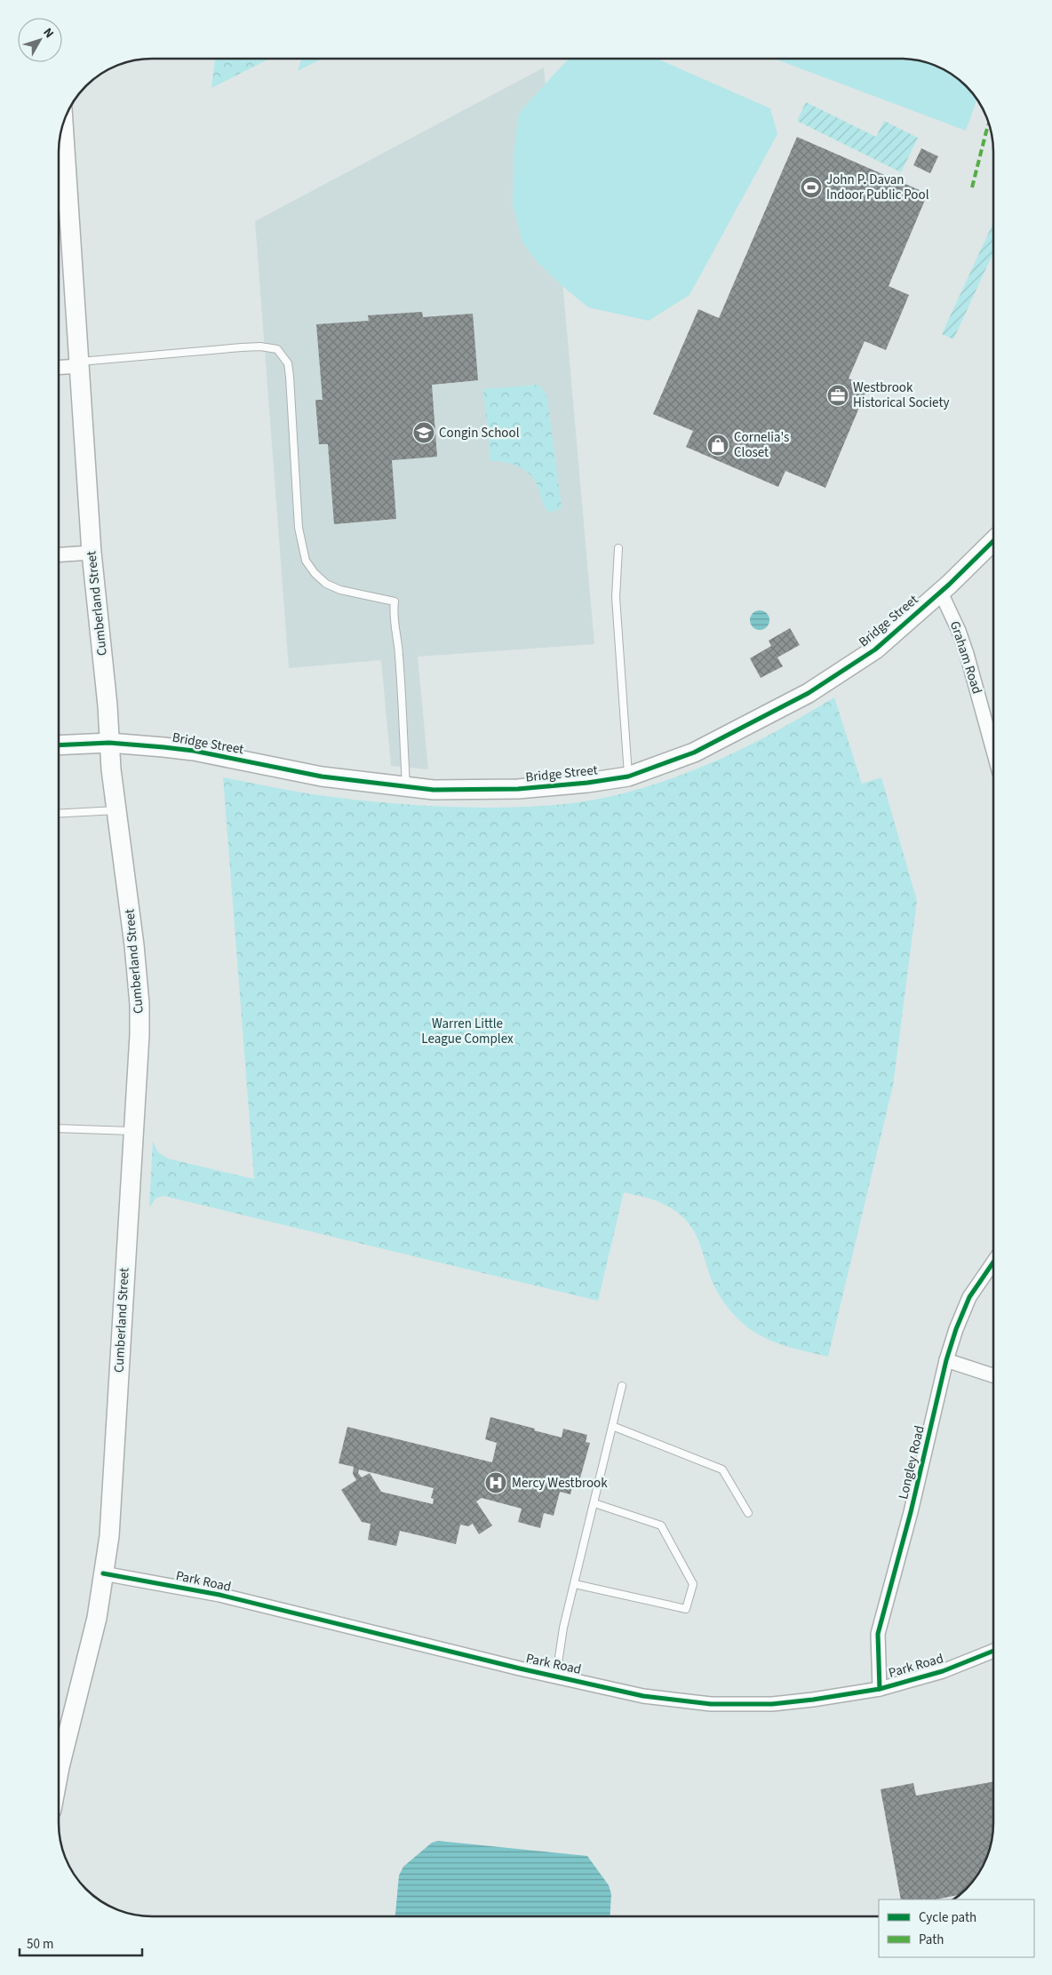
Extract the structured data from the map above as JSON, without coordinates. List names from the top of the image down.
{
  "streets": {
    "main road": ["Cumberland Street", "Bridge Street"],
    "street": ["Graham Road", "Longley Road", "Park Road"]
  },
  "crossings": [
    ["Cumberland Street", "Bridge Street"],
    ["Cumberland Street", "Park Road"],
    ["Bridge Street", "Graham Road"],
    ["Longley Road", "Park Road"]
  ],
  "parks": ["Warren Little League Complex"],
  "places": {
    "sports": ["John P. Davan Indoor Public Pool"],
    "office": ["Westbrook Historical Society"],
    "school or university": ["Congin School"],
    "shop": ["Cornelia's Closet"],
    "hospital": ["Mercy Westbrook"]
  },
  "legend": ["Cycle path", "Path"],
  "scale_bar": "50 m",
  "north": "top right"
}
